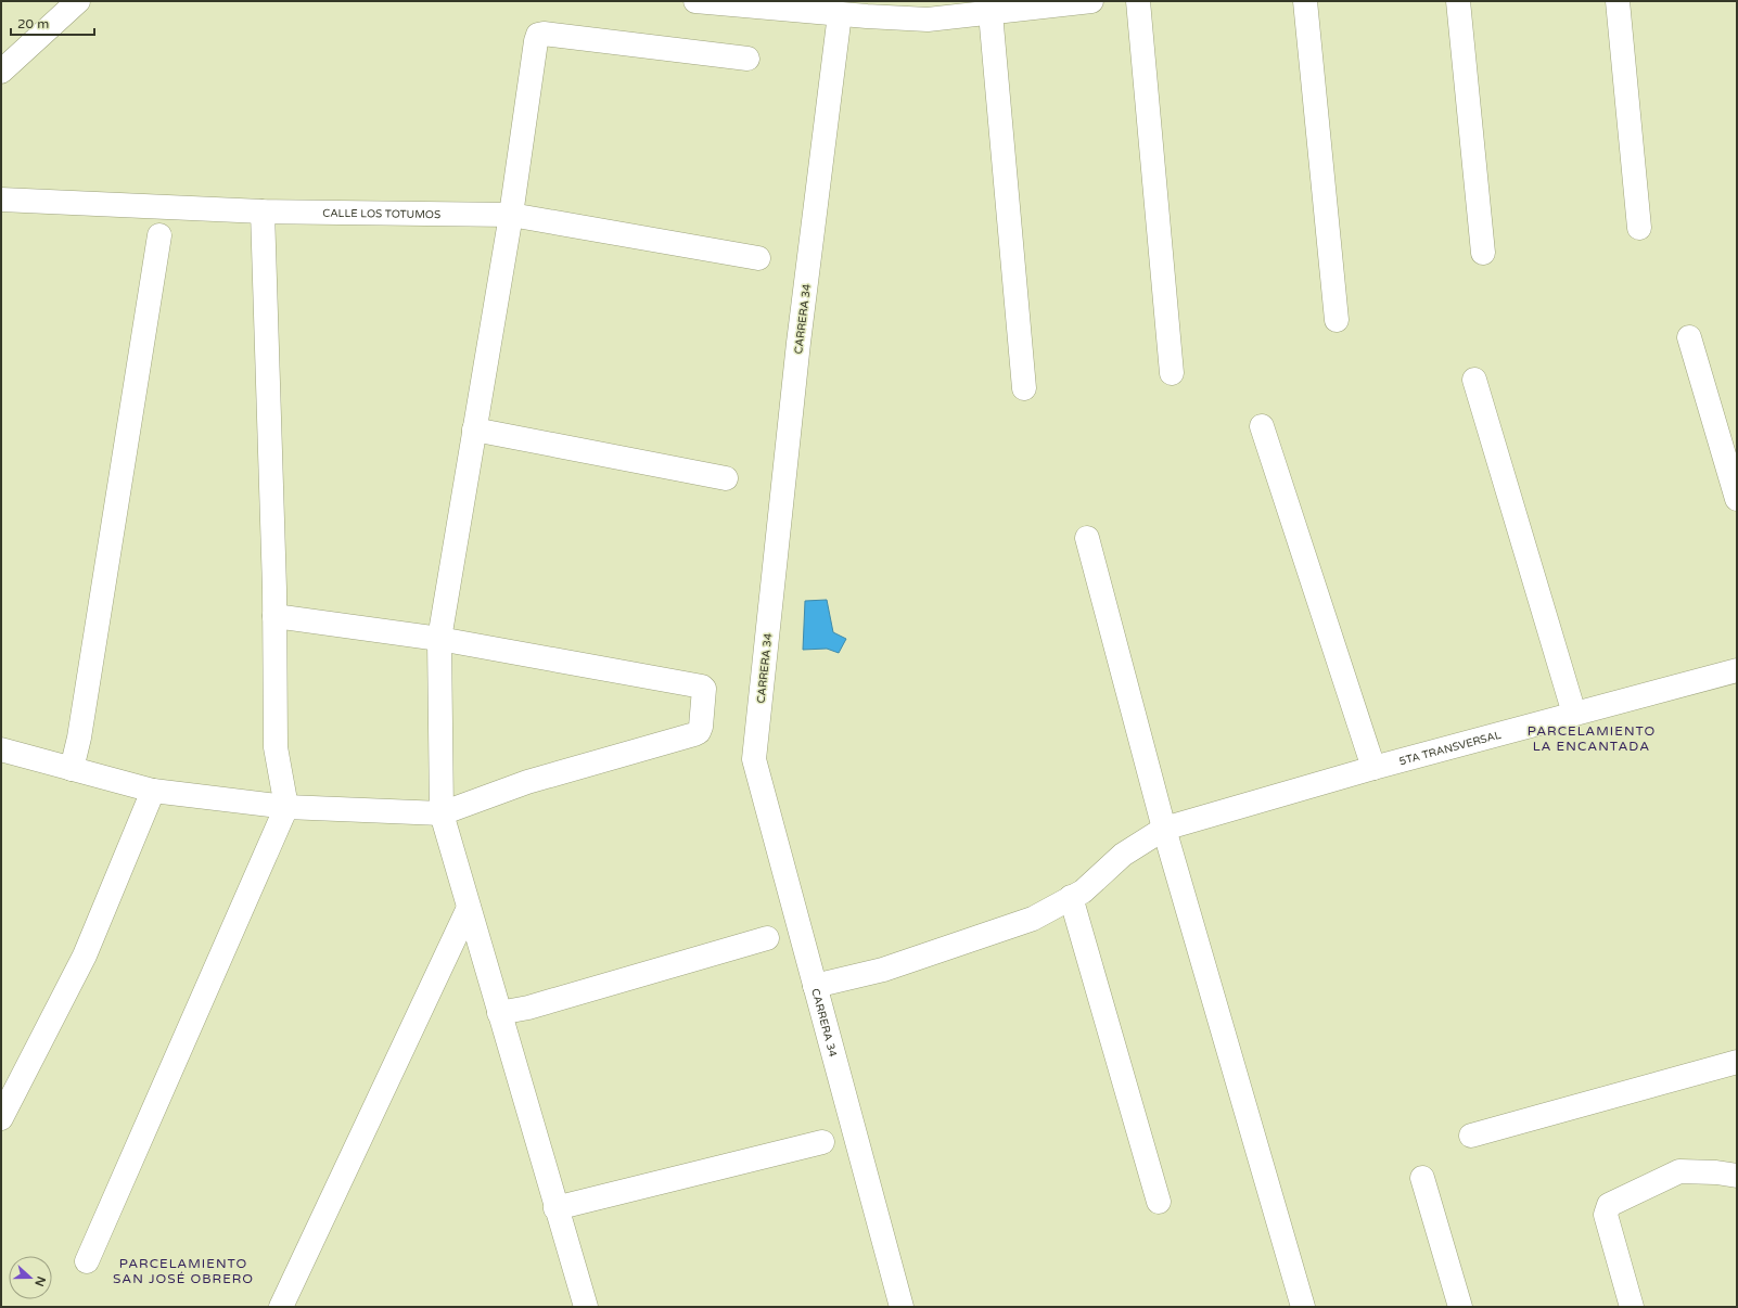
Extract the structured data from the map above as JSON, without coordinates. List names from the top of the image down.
{
  "streets": {
    "street": ["CALLE LOS TOTUMOS", "CARRERA 34", "5TA TRANSVERSAL"]
  },
  "crossings": [
    ["CARRERA 34", "5TA TRANSVERSAL"]
  ],
  "districts": ["PARCELAMIENTO LA ENCANTADA", "PARCELAMIENTO SAN JOSÉ OBRERO"],
  "scale_bar": "20 m",
  "north": "right"
}
